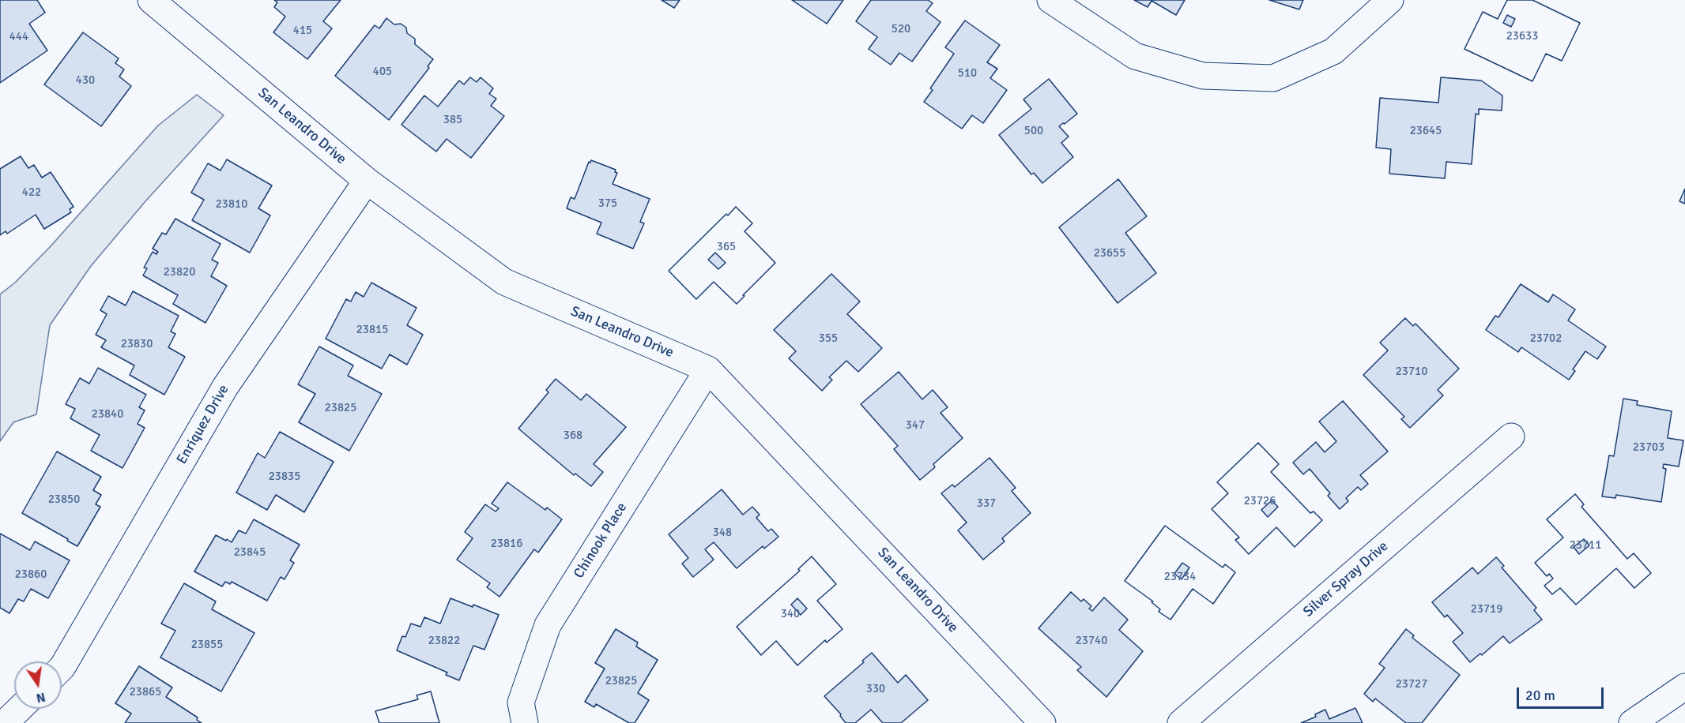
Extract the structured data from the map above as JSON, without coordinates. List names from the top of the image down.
{
  "streets": {
    "street": [
      "San Leandro Drive",
      "Enriquez Drive",
      "Chinook Place",
      "Silver Spray Drive"
    ]
  },
  "crossings": [
    ["San Leandro Drive", "Enriquez Drive"],
    ["San Leandro Drive", "Chinook Place"]
  ],
  "house_numbers": [
    "520",
    "415",
    "23633",
    "444",
    "405",
    "510",
    "430",
    "385",
    "500",
    "23645",
    "422",
    "375",
    "23810",
    "365",
    "23655",
    "23820",
    "23815",
    "355",
    "23702",
    "23830",
    "23710",
    "23825",
    "23840",
    "347",
    "368",
    "23703",
    "23835",
    "23850",
    "23726",
    "337",
    "348",
    "23816",
    "23711",
    "23845",
    "23860",
    "23734",
    "23719",
    "340",
    "23822",
    "23740",
    "23855",
    "23825",
    "23727",
    "330",
    "23865"
  ],
  "scale_bar": "20 m",
  "north": "bottom"
}
